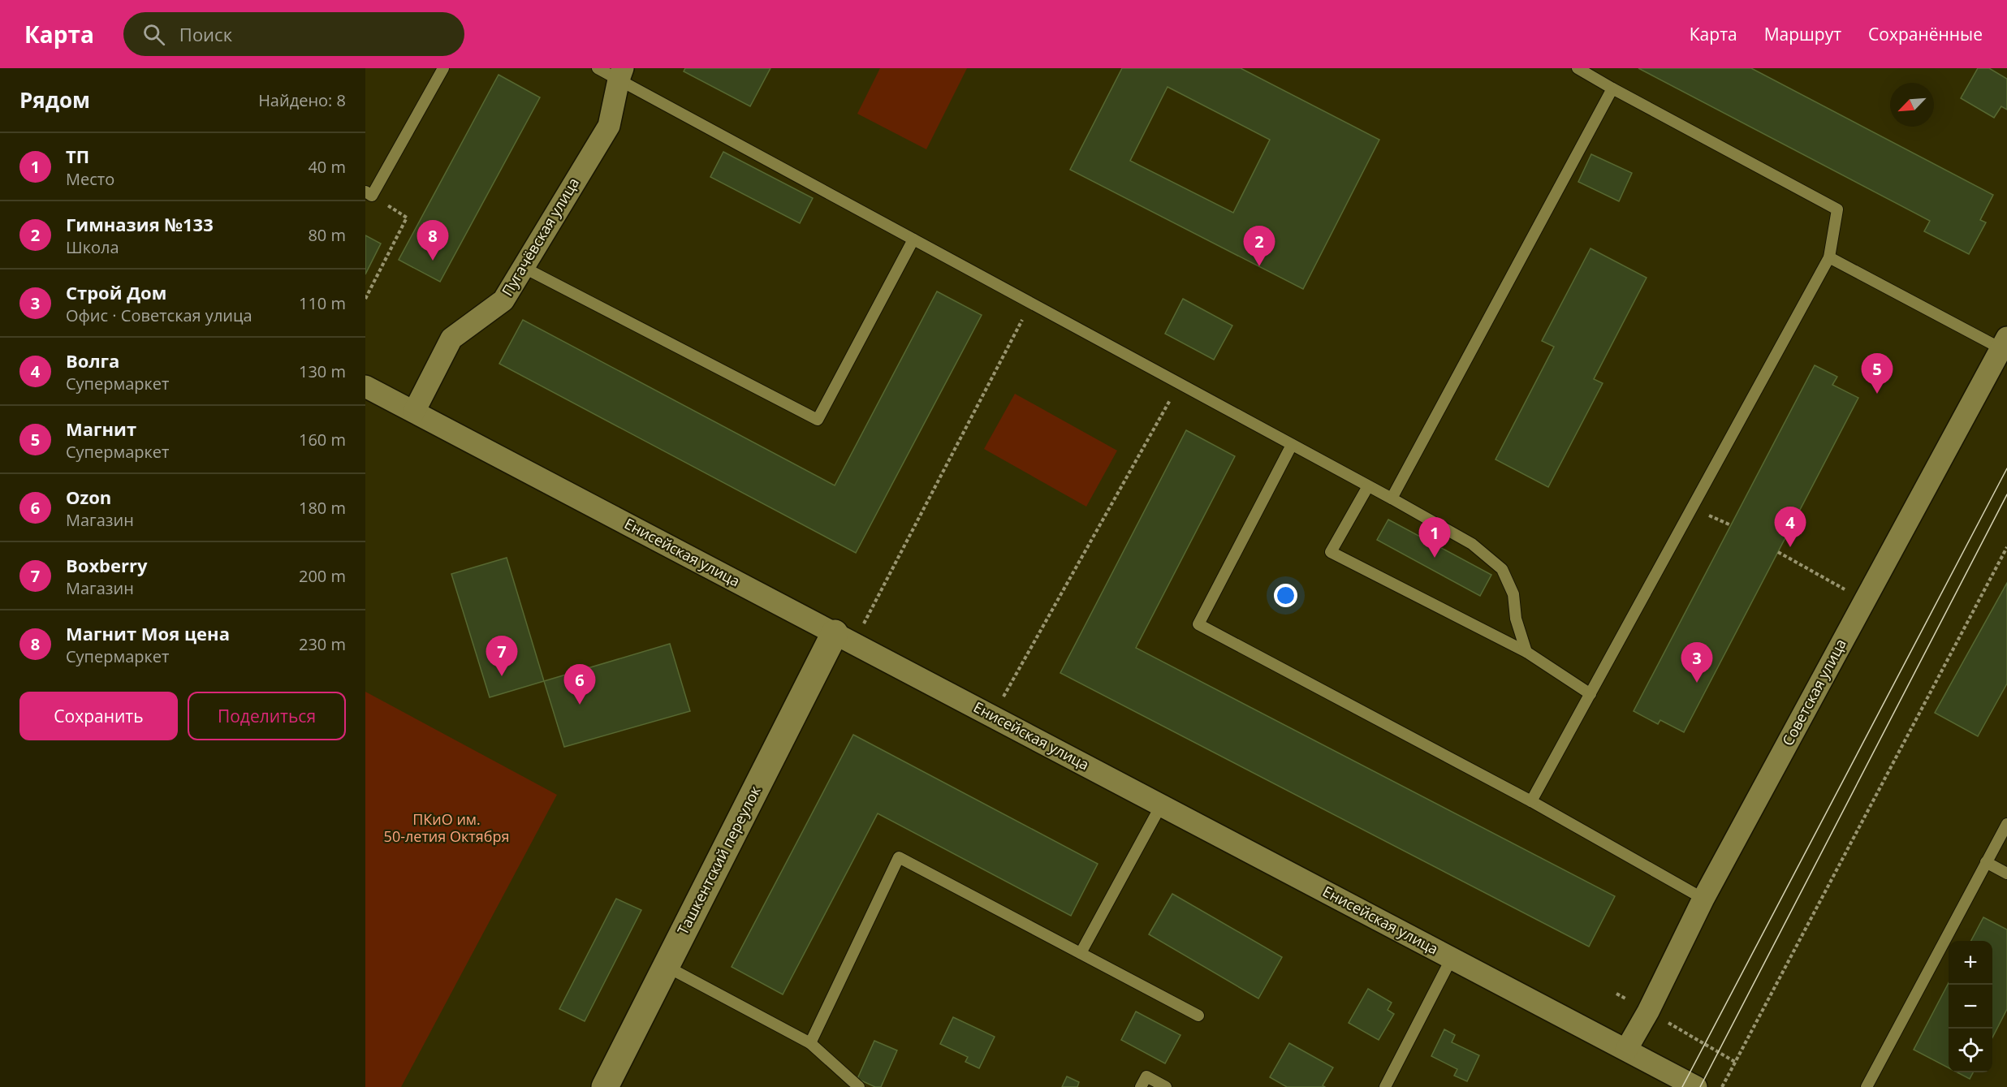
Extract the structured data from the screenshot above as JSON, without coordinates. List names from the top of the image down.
{
  "streets": {
    "street": [
      "Пугачёвская улица",
      "Енисейская улица",
      "Советская улица",
      "Ташкентский переулок"
    ]
  },
  "crossings": [
    ["Пугачёвская улица", "Енисейская улица"],
    ["Енисейская улица", "Советская улица"],
    ["Енисейская улица", "Ташкентский переулок"]
  ],
  "parks": ["ПКиО им. 50-летия Октября"],
  "north": "bottom left",
  "page": {
    "header": "Карта",
    "search": "Поиск",
    "nav": ["Карта", "Маршрут", "Сохранённые"],
    "heading": ["Рядом", "Найдено: 8"],
    "list": [
      {
        "mark": "1",
        "name": "ТП",
        "note": "Место",
        "value": "40 m"
      },
      {
        "mark": "2",
        "name": "Гимназия №133",
        "note": "Школа",
        "value": "80 m"
      },
      {
        "mark": "3",
        "name": "Строй Дом",
        "note": "Офис · Советская улица",
        "value": "110 m"
      },
      {
        "mark": "4",
        "name": "Волга",
        "note": "Супермаркет",
        "value": "130 m"
      },
      {
        "mark": "5",
        "name": "Магнит",
        "note": "Супермаркет",
        "value": "160 m"
      },
      {
        "mark": "6",
        "name": "Ozon",
        "note": "Магазин",
        "value": "180 m"
      },
      {
        "mark": "7",
        "name": "Boxberry",
        "note": "Магазин",
        "value": "200 m"
      },
      {
        "mark": "8",
        "name": "Магнит Моя цена",
        "note": "Супермаркет",
        "value": "230 m"
      }
    ],
    "pins": [
      "8",
      "2",
      "5",
      "4",
      "1",
      "7",
      "3",
      "6"
    ],
    "buttons": ["Сохранить", "Поделиться"],
    "map_buttons": ["+", "−"]
  }
}
